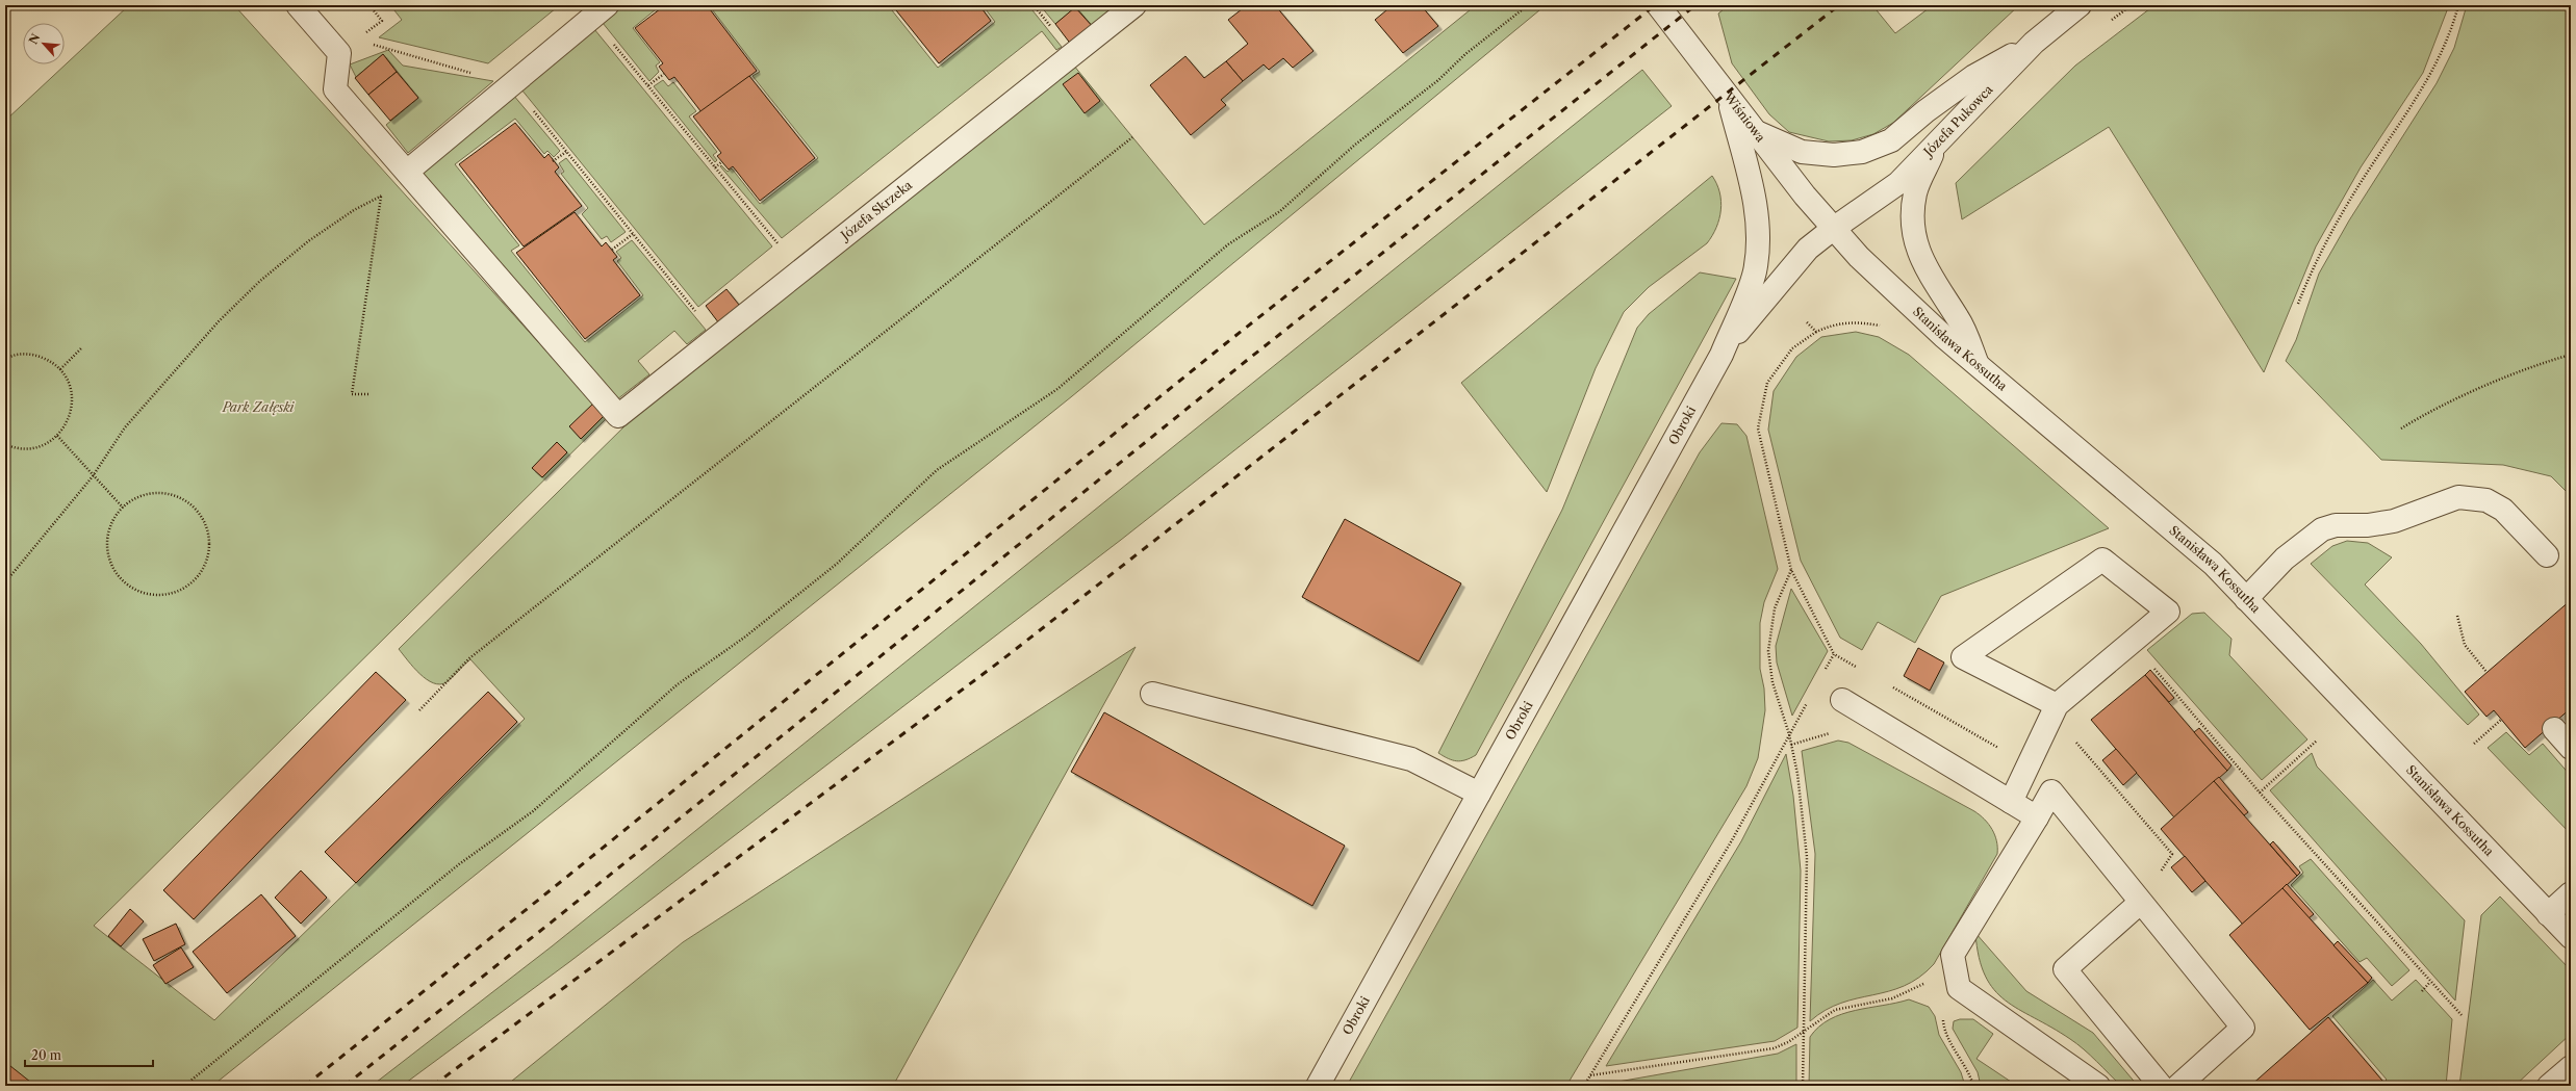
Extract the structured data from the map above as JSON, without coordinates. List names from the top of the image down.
{
  "streets": {
    "street": [
      "Wiśniowa",
      "Józefa Pukowca",
      "Józefa Skrzeka",
      "Stanisława Kossutha",
      "Obroki"
    ]
  },
  "crossings": [
    ["Wiśniowa", "Józefa Pukowca"],
    ["Wiśniowa", "Stanisława Kossutha"],
    ["Wiśniowa", "Obroki"],
    ["Józefa Pukowca", "Stanisława Kossutha"],
    ["Józefa Pukowca", "Obroki"],
    ["Stanisława Kossutha", "Obroki"]
  ],
  "parks": ["Park Załęski"],
  "scale_bar": "20 m",
  "north": "top left"
}
